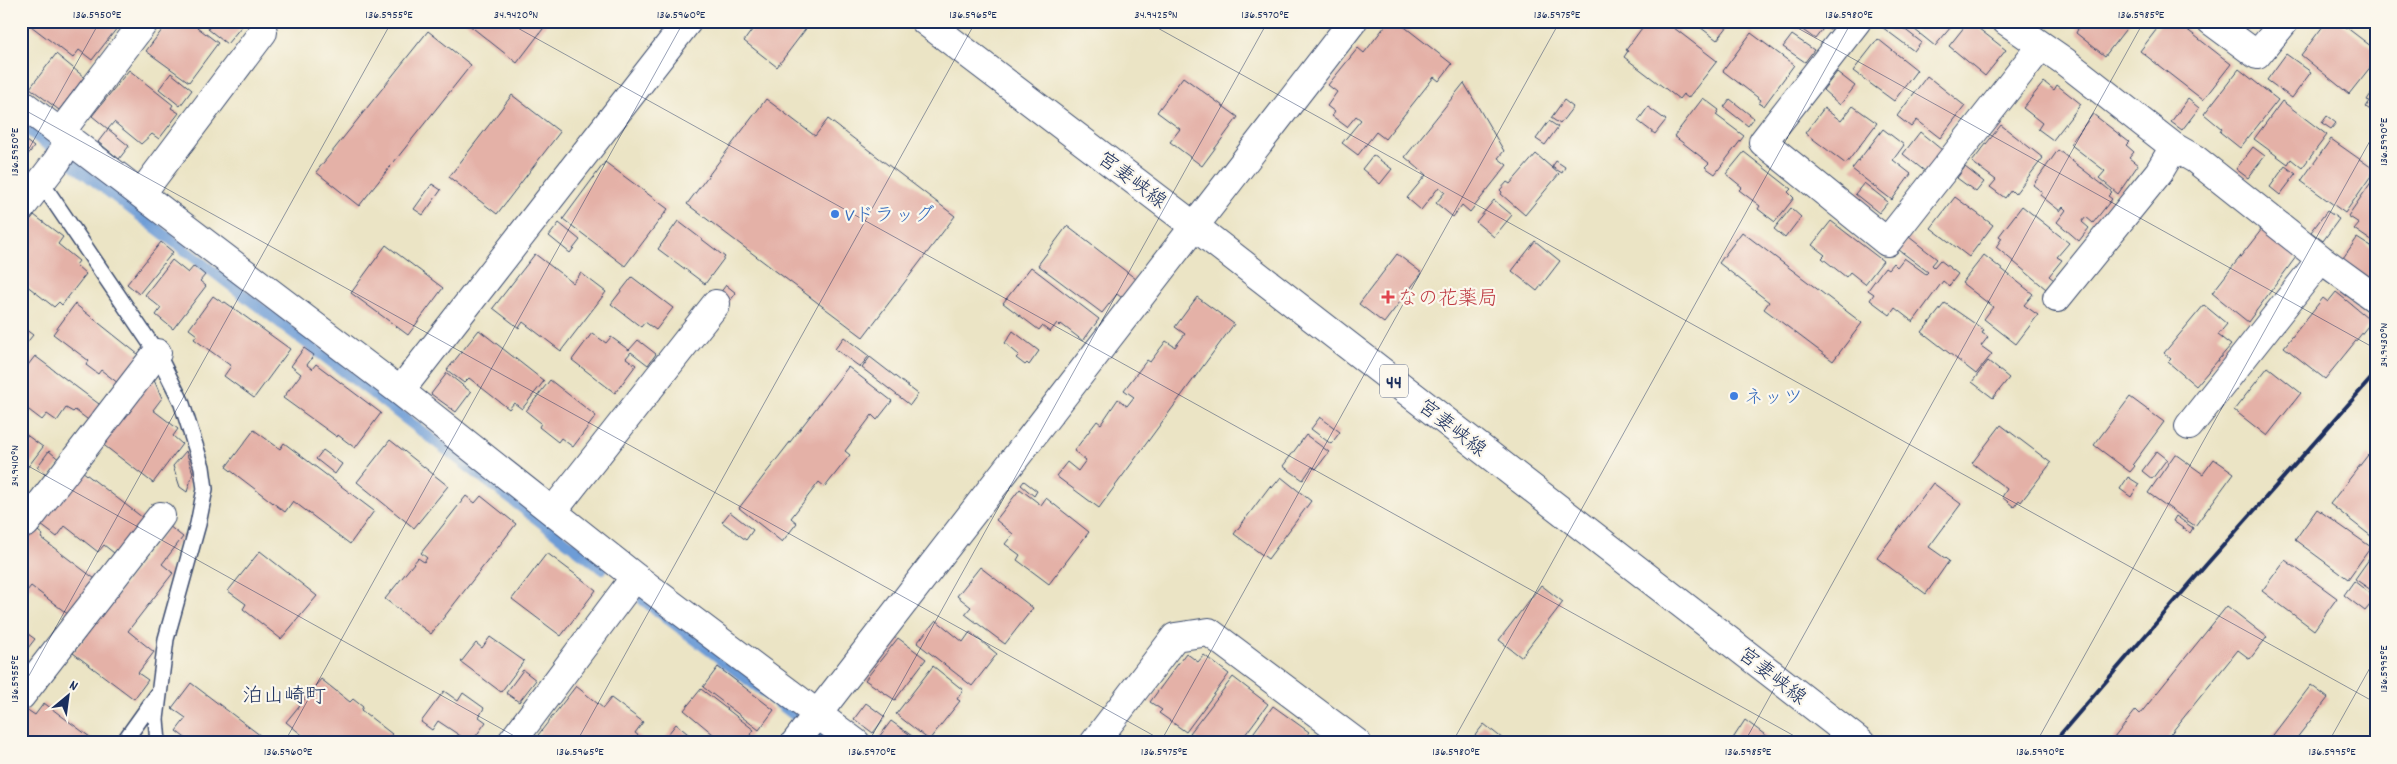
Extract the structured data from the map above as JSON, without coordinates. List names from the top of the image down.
{
  "streets": {
    "street": ["宮妻峡線", "44"]
  },
  "districts": ["泊山崎町"],
  "places": {
    "other": ["Vドラッグ", "ネッツ"],
    "health": ["なの花薬局"]
  },
  "north": "top right",
  "coordinates": [
    "136.5950°E",
    "136.5955°E",
    "34.9420°N",
    "136.5960°E",
    "136.5965°E",
    "34.9425°N",
    "136.5970°E",
    "136.5975°E",
    "136.5980°E",
    "136.5985°E",
    "136.5990°E",
    "34.9430°N",
    "34.9410°N",
    "136.5995°E"
  ]
}
